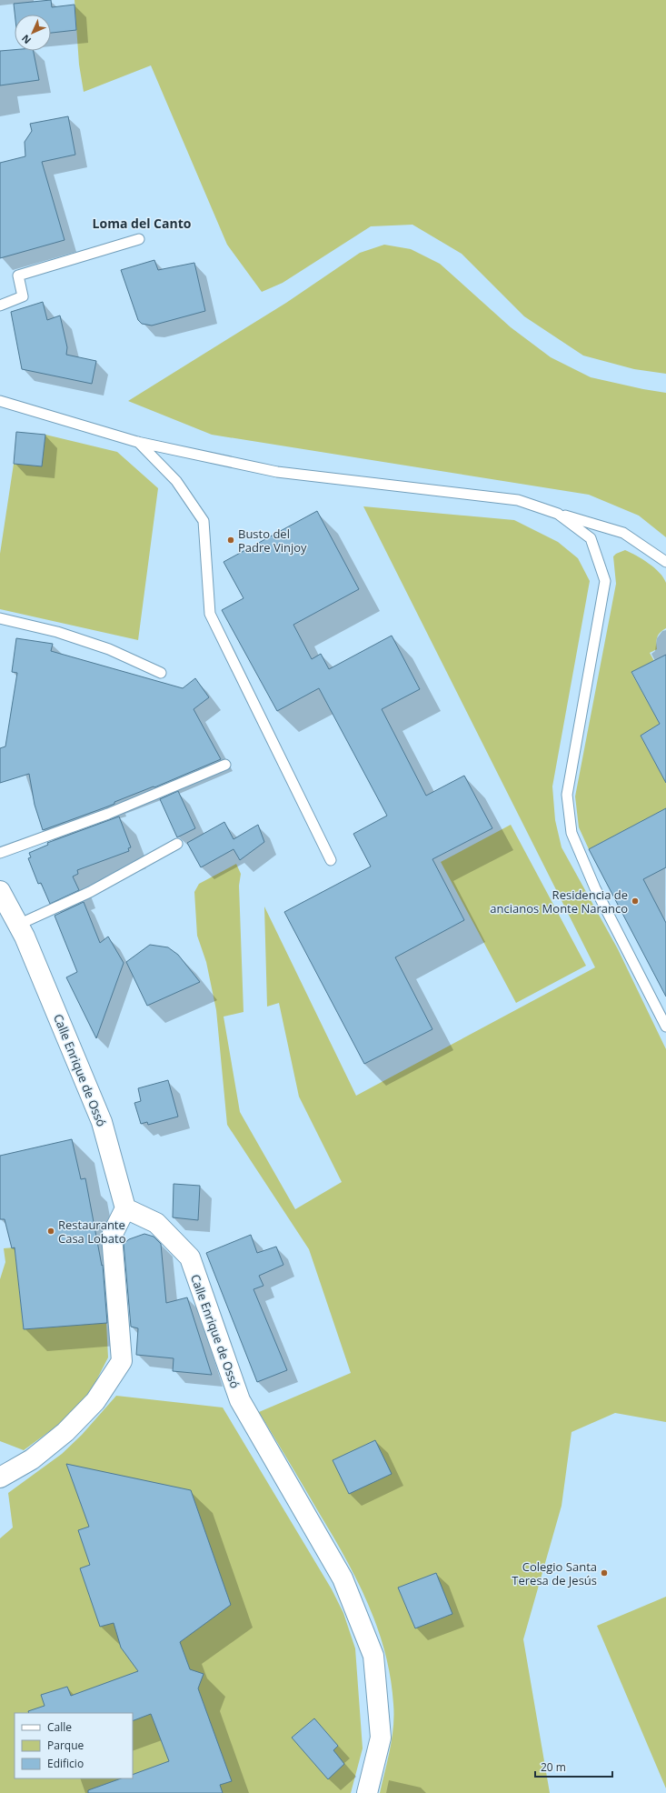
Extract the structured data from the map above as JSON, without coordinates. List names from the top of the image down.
{
  "streets": {
    "street": ["Calle Enrique de Ossó"]
  },
  "districts": ["Loma del Canto"],
  "places": [
    "Busto del Padre Vinjoy",
    "Residencia de ancianos Monte Naranco",
    "Restaurante Casa Lobato",
    "Colegio Santa Teresa de Jesús"
  ],
  "legend": ["Calle", "Parque", "Edificio"],
  "scale_bar": "20 m",
  "north": "bottom left"
}
